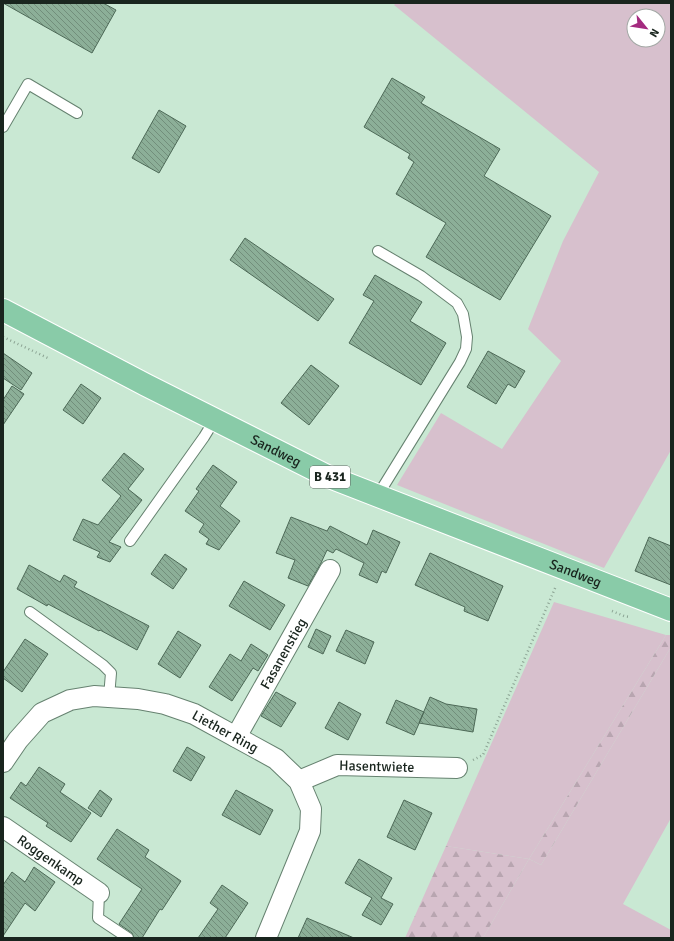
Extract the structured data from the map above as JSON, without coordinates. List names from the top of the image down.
{
  "streets": {
    "main road": ["Sandweg", "B 431"],
    "street": [
      "Fasanenstieg",
      "Liether Ring",
      "Hasentwiete",
      "Roggenkamp"
    ]
  },
  "crossings": [
    ["Fasanenstieg", "Liether Ring"],
    ["Liether Ring", "Hasentwiete"]
  ],
  "north": "bottom right"
}
